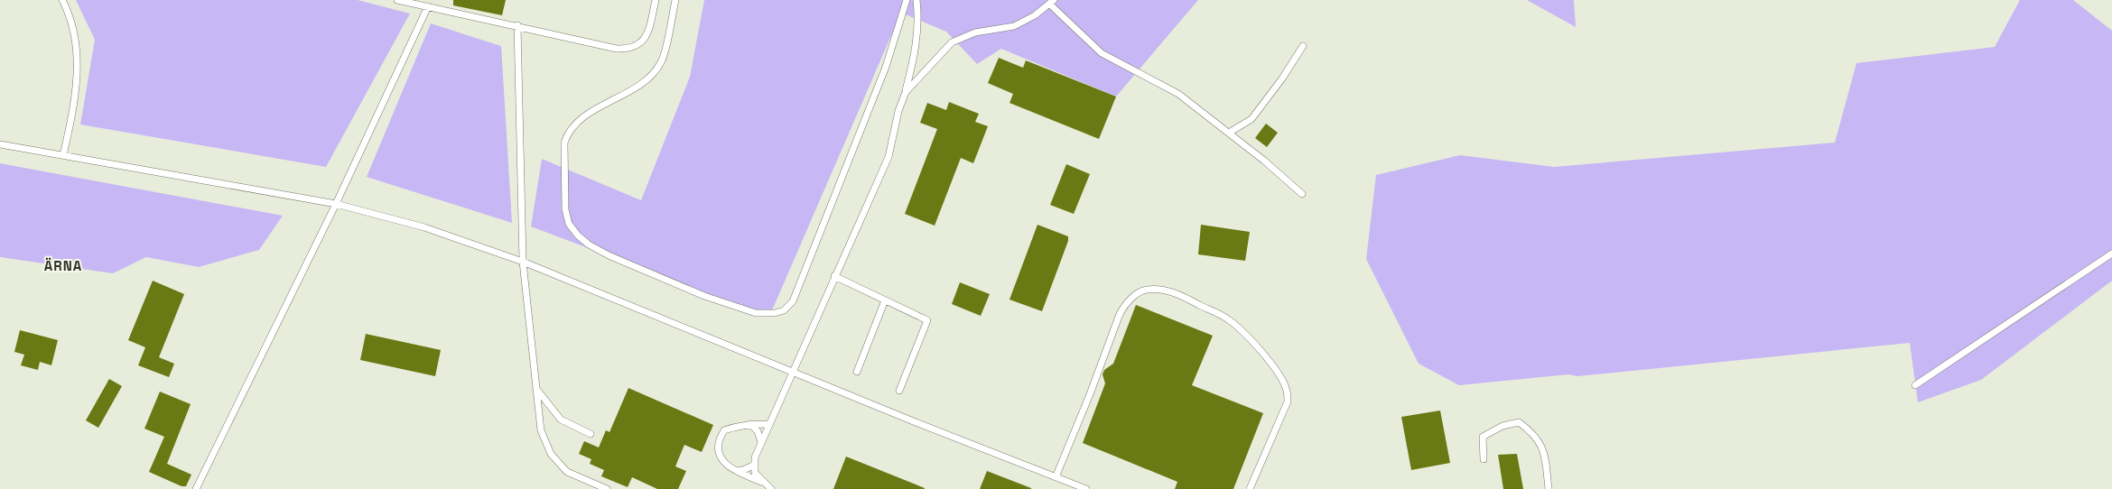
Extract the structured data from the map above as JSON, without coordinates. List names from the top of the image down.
{
  "districts": ["ÄRNA"]
}
